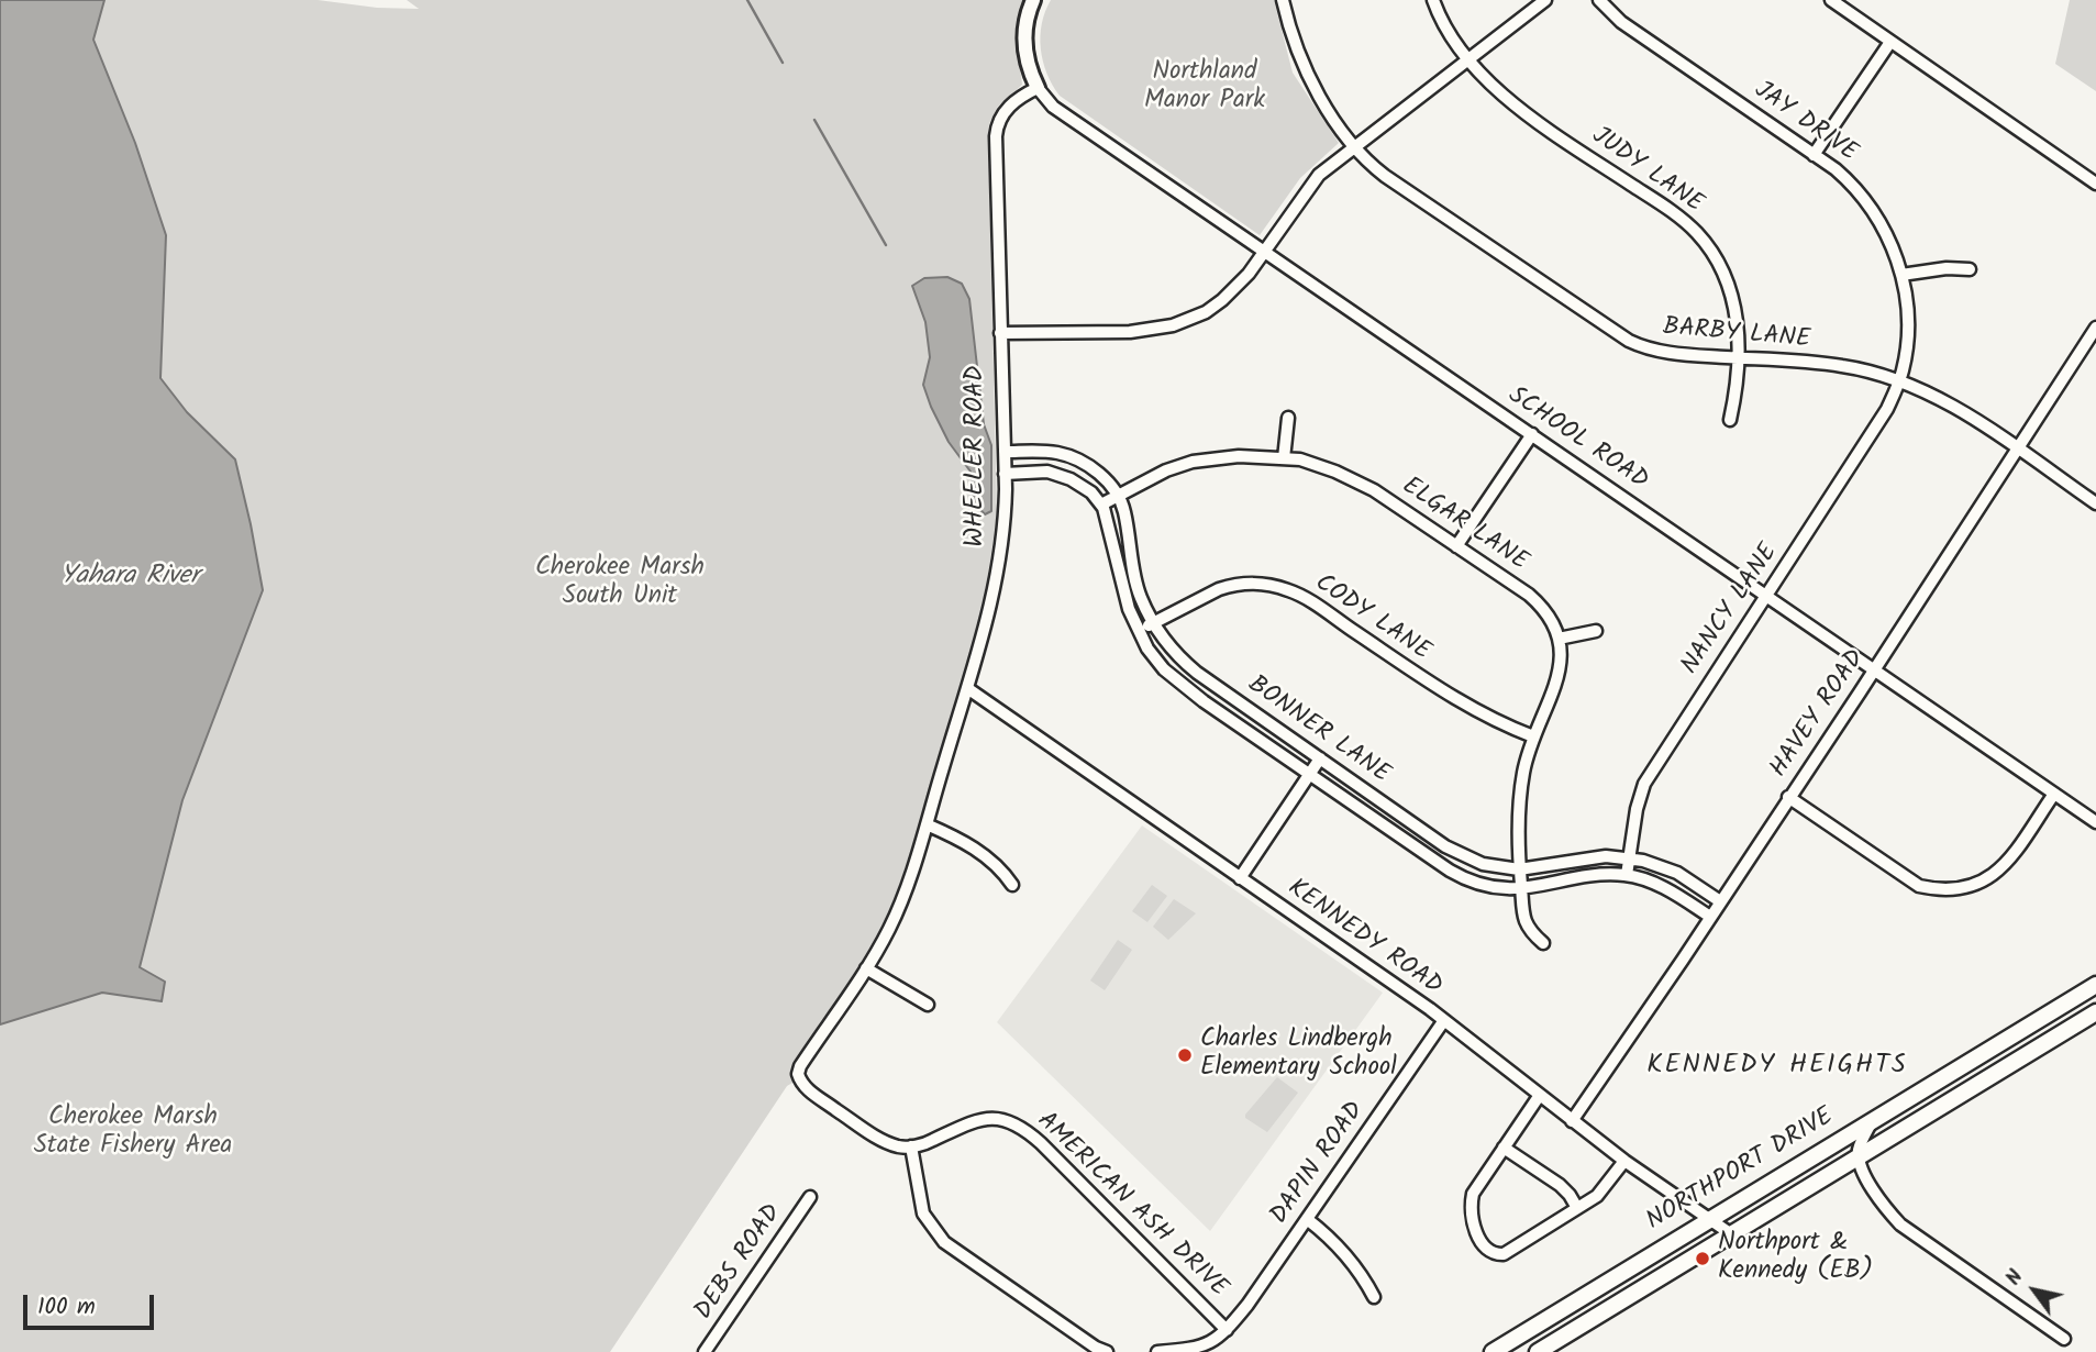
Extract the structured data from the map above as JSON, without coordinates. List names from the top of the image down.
{
  "streets": {
    "main road": ["NORTHPORT DRIVE"],
    "street": [
      "JAY DRIVE",
      "JUDY LANE",
      "BARBY LANE",
      "SCHOOL ROAD",
      "WHEELER ROAD",
      "ELGAR LANE",
      "NANCY LANE",
      "CODY LANE",
      "HAVEY ROAD",
      "BONNER LANE",
      "KENNEDY ROAD",
      "DAPIN ROAD",
      "AMERICAN ASH DRIVE",
      "DEBS ROAD"
    ]
  },
  "crossings": [
    ["JAY DRIVE", "BARBY LANE"],
    ["JAY DRIVE", "NANCY LANE"],
    ["JUDY LANE", "BARBY LANE"],
    ["BARBY LANE", "NANCY LANE"],
    ["BARBY LANE", "HAVEY ROAD"],
    ["SCHOOL ROAD", "WHEELER ROAD"],
    ["SCHOOL ROAD", "NANCY LANE"],
    ["SCHOOL ROAD", "HAVEY ROAD"],
    ["WHEELER ROAD", "KENNEDY ROAD"],
    ["WHEELER ROAD", "AMERICAN ASH DRIVE"],
    ["ELGAR LANE", "CODY LANE"],
    ["ELGAR LANE", "BONNER LANE"],
    ["NANCY LANE", "BONNER LANE"],
    ["CODY LANE", "BONNER LANE"],
    ["HAVEY ROAD", "BONNER LANE"],
    ["HAVEY ROAD", "KENNEDY ROAD"],
    ["KENNEDY ROAD", "DAPIN ROAD"],
    ["KENNEDY ROAD", "NORTHPORT DRIVE"],
    ["DAPIN ROAD", "AMERICAN ASH DRIVE"]
  ],
  "districts": ["KENNEDY HEIGHTS"],
  "water": ["Yahara River"],
  "parks": ["Northland Manor Park", "Cherokee Marsh South Unit", "Cherokee Marsh State Fishery Area"],
  "places": ["Charles Lindbergh Elementary School", "Northport & Kennedy (EB)"],
  "scale_bar": "100 m",
  "north": "top left"
}
